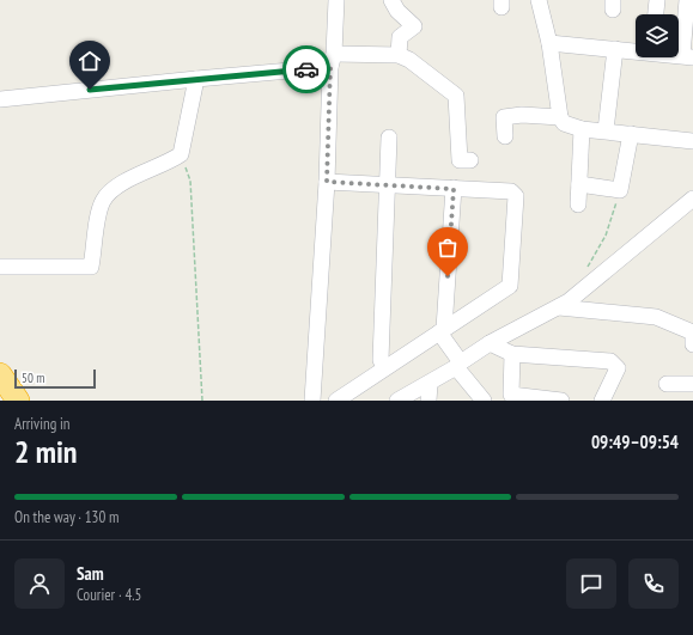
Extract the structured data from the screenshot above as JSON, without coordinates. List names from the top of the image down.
{
  "scale_bar": "50 m",
  "page": {
    "scale": "50 m",
    "heading": ["2 min", "Arriving in", "09:49–09:54"],
    "panel": ["Sam", "Courier · 4.5"],
    "bar": "On the way · 130 m"
  }
}
